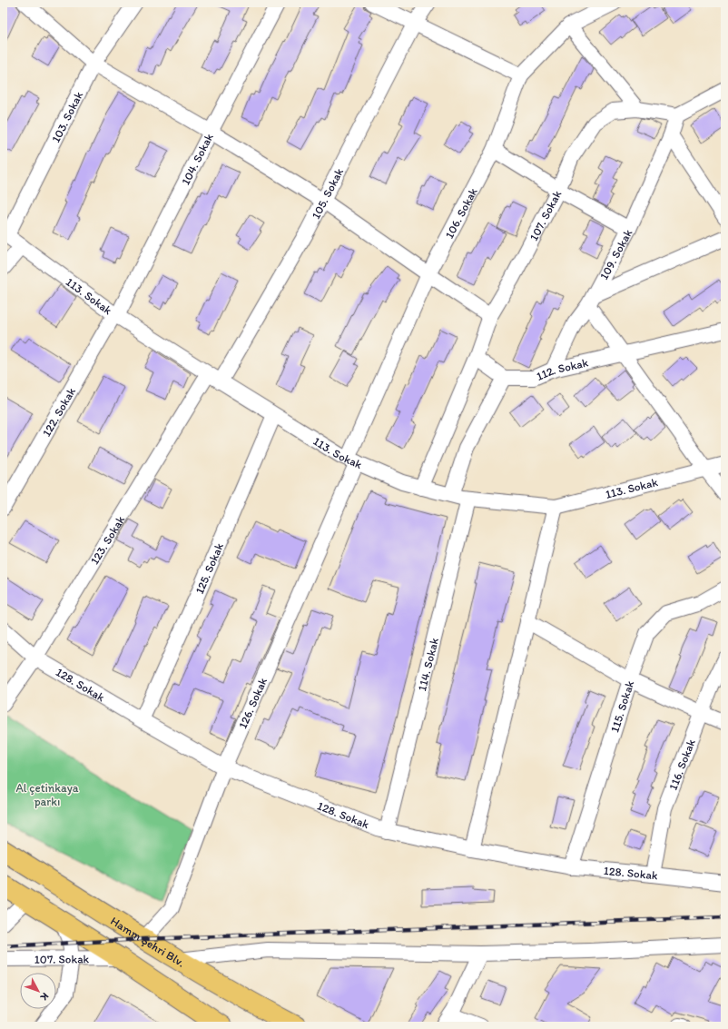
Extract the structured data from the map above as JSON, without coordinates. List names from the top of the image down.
{
  "streets": {
    "main road": ["Hamm Şehri Blv."],
    "street": [
      "103. Sokak",
      "104. Sokak",
      "105. Sokak",
      "106. Sokak",
      "107. Sokak",
      "109. Sokak",
      "113. Sokak",
      "112. Sokak",
      "122. Sokak",
      "123. Sokak",
      "125. Sokak",
      "114. Sokak",
      "128. Sokak",
      "126. Sokak",
      "115. Sokak",
      "116. Sokak"
    ]
  },
  "crossings": [
    ["103. Sokak", "113. Sokak"],
    ["104. Sokak", "113. Sokak"],
    ["104. Sokak", "122. Sokak"],
    ["105. Sokak", "113. Sokak"],
    ["106. Sokak", "113. Sokak"],
    ["106. Sokak", "126. Sokak"],
    ["107. Sokak", "109. Sokak"],
    ["107. Sokak", "113. Sokak"],
    ["109. Sokak", "112. Sokak"],
    ["113. Sokak", "122. Sokak"],
    ["113. Sokak", "123. Sokak"],
    ["113. Sokak", "125. Sokak"],
    ["113. Sokak", "114. Sokak"],
    ["113. Sokak", "126. Sokak"],
    ["123. Sokak", "128. Sokak"],
    ["125. Sokak", "128. Sokak"],
    ["114. Sokak", "128. Sokak"],
    ["128. Sokak", "126. Sokak"],
    ["128. Sokak", "115. Sokak"],
    ["128. Sokak", "116. Sokak"],
    ["126. Sokak", "Hamm Şehri Blv."]
  ],
  "parks": ["Al çetinkaya parkı"],
  "north": "bottom right"
}
